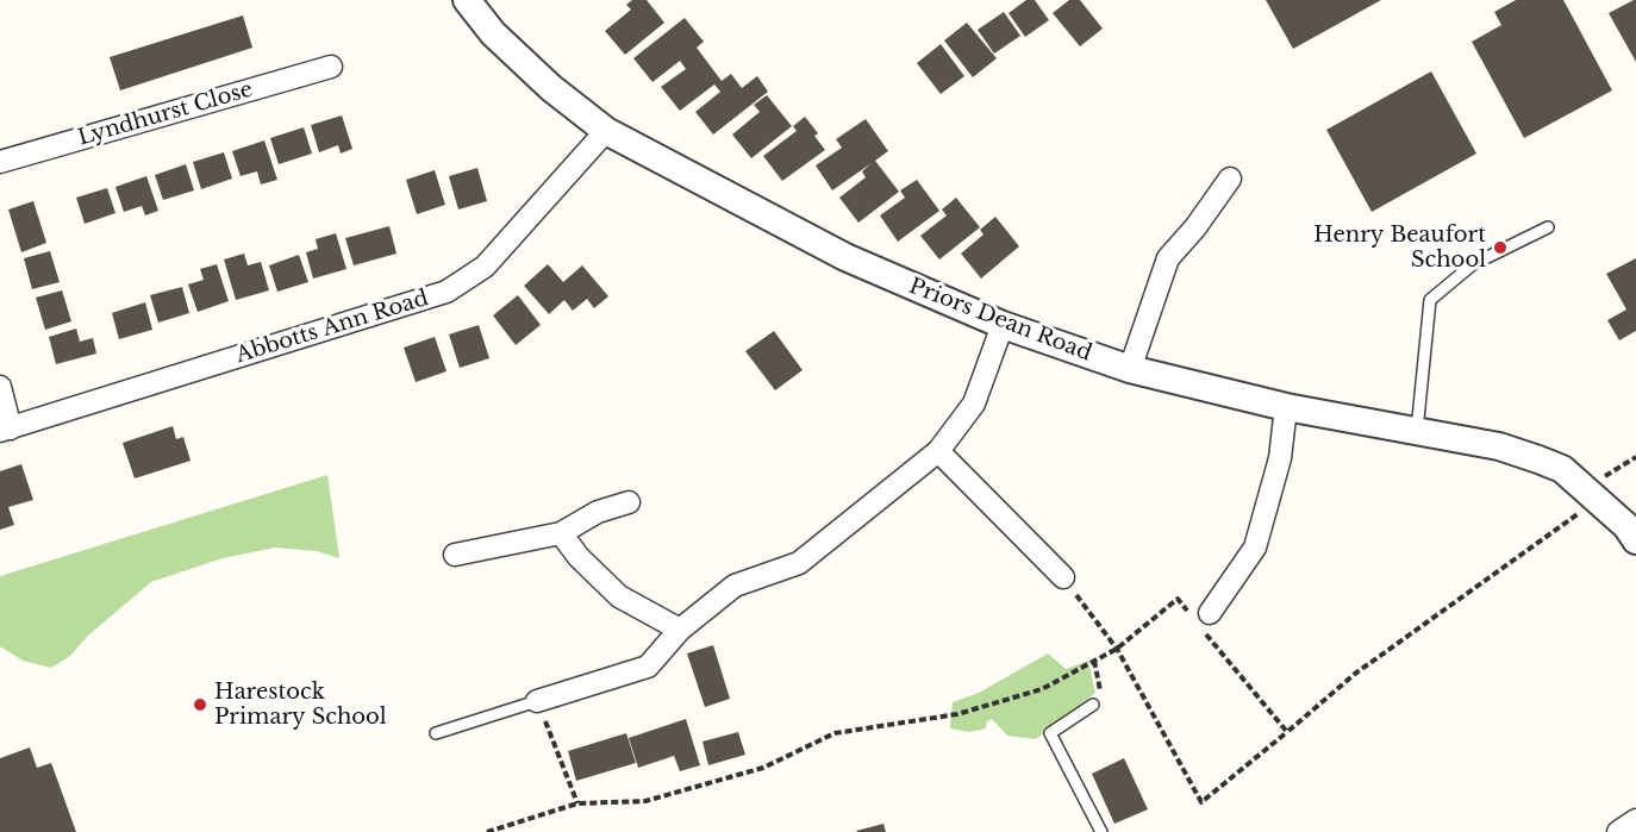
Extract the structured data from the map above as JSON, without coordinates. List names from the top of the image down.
{
  "streets": {
    "street": ["Lyndhurst Close", "Priors Dean Road", "Abbotts Ann Road"]
  },
  "crossings": [
    ["Priors Dean Road", "Abbotts Ann Road"]
  ],
  "places": ["Henry Beaufort School", "Harestock Primary School"]
}
